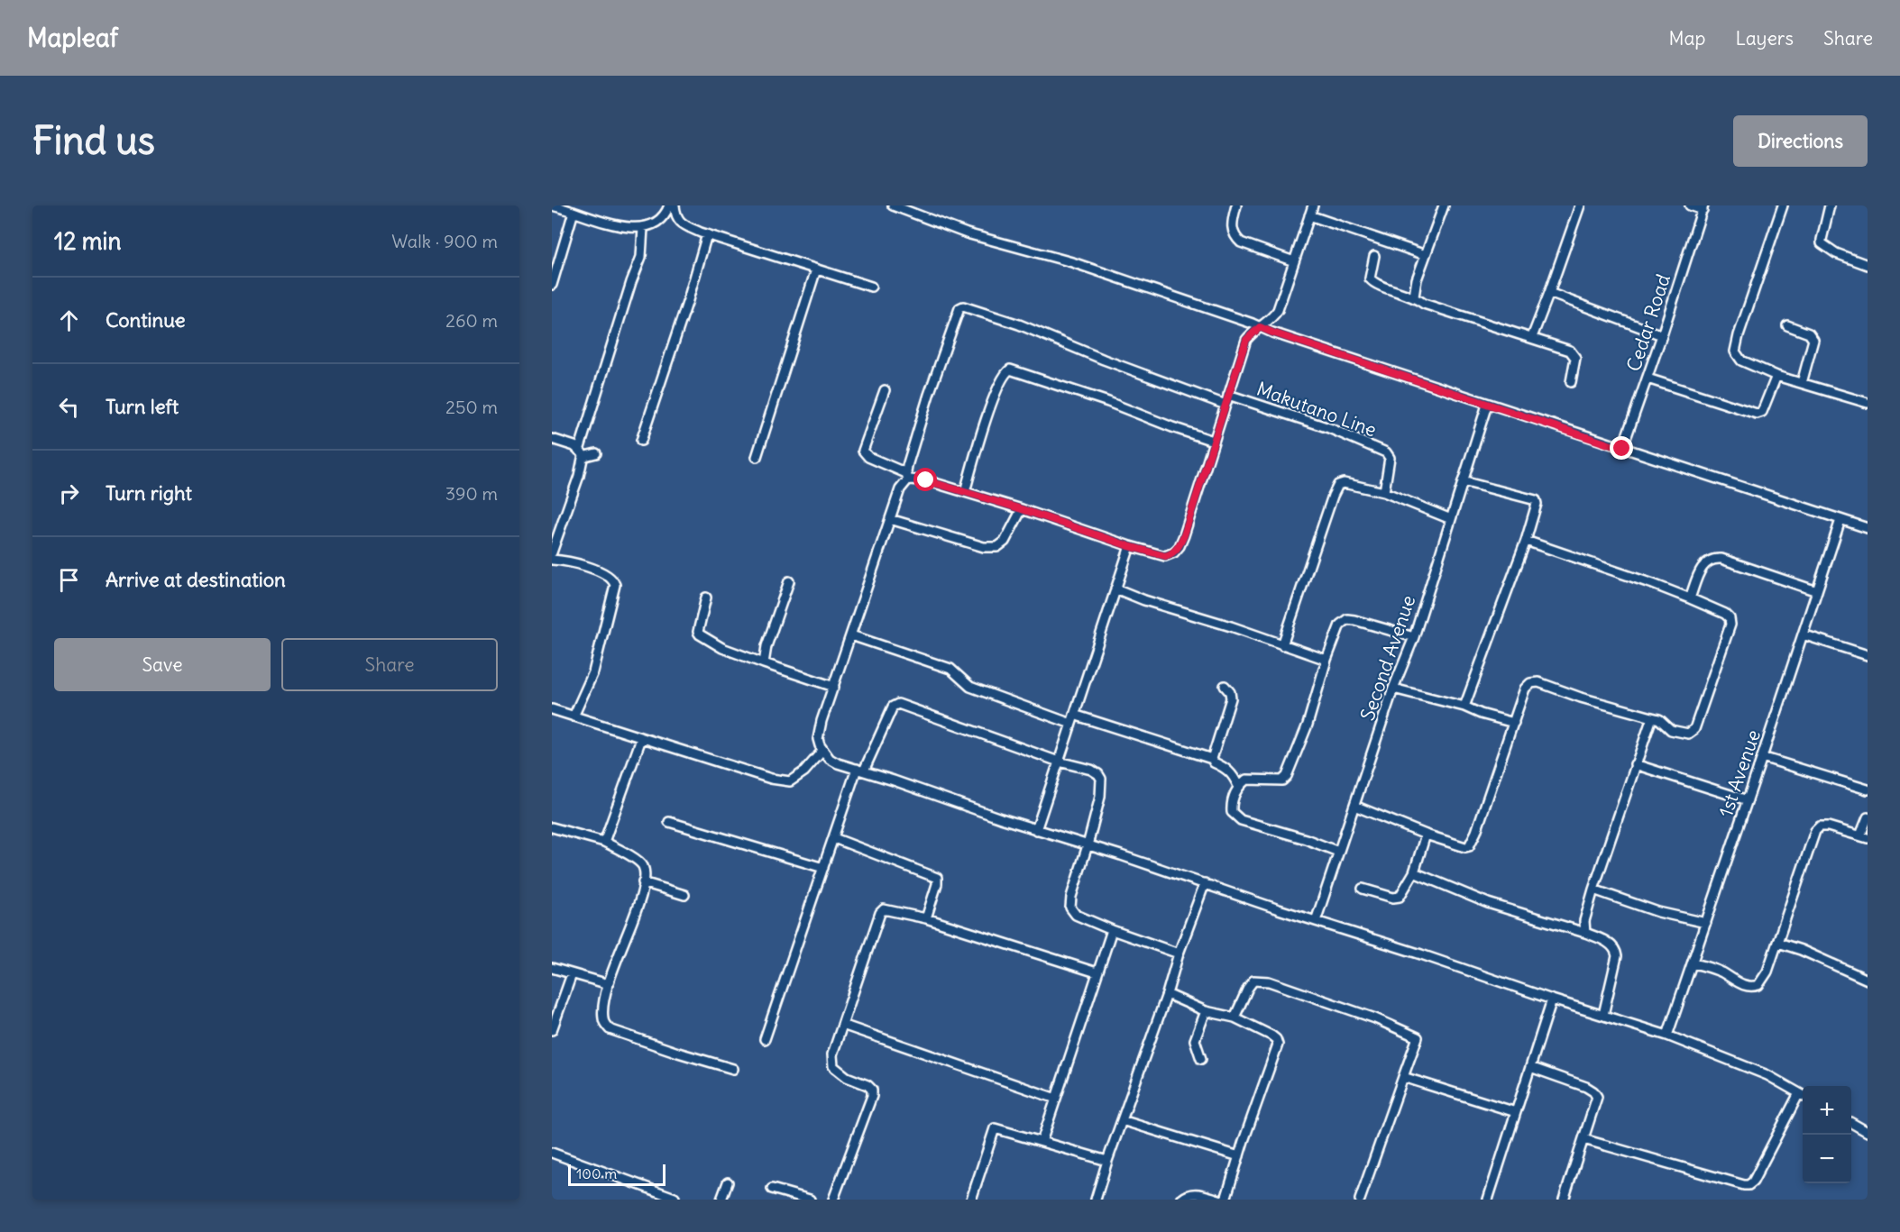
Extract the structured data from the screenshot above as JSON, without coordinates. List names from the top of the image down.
{
  "streets": {
    "street": [
      "Cedar Road",
      "Makutano Line",
      "Second Avenue",
      "1st Avenue"
    ]
  },
  "scale_bar": "100 m",
  "page": {
    "header": "Mapleaf",
    "nav": ["Map", "Layers", "Share"],
    "buttons": [
      "Directions",
      ["Save", "Share"]
    ],
    "title": "Find us",
    "heading": ["12 min", "Walk · 900 m"],
    "list": [
      ["Continue", "260 m"],
      ["Turn left", "250 m"],
      ["Turn right", "390 m"],
      "Arrive at destination"
    ],
    "map_buttons": ["+", "−"],
    "scale": "100 m"
  }
}
